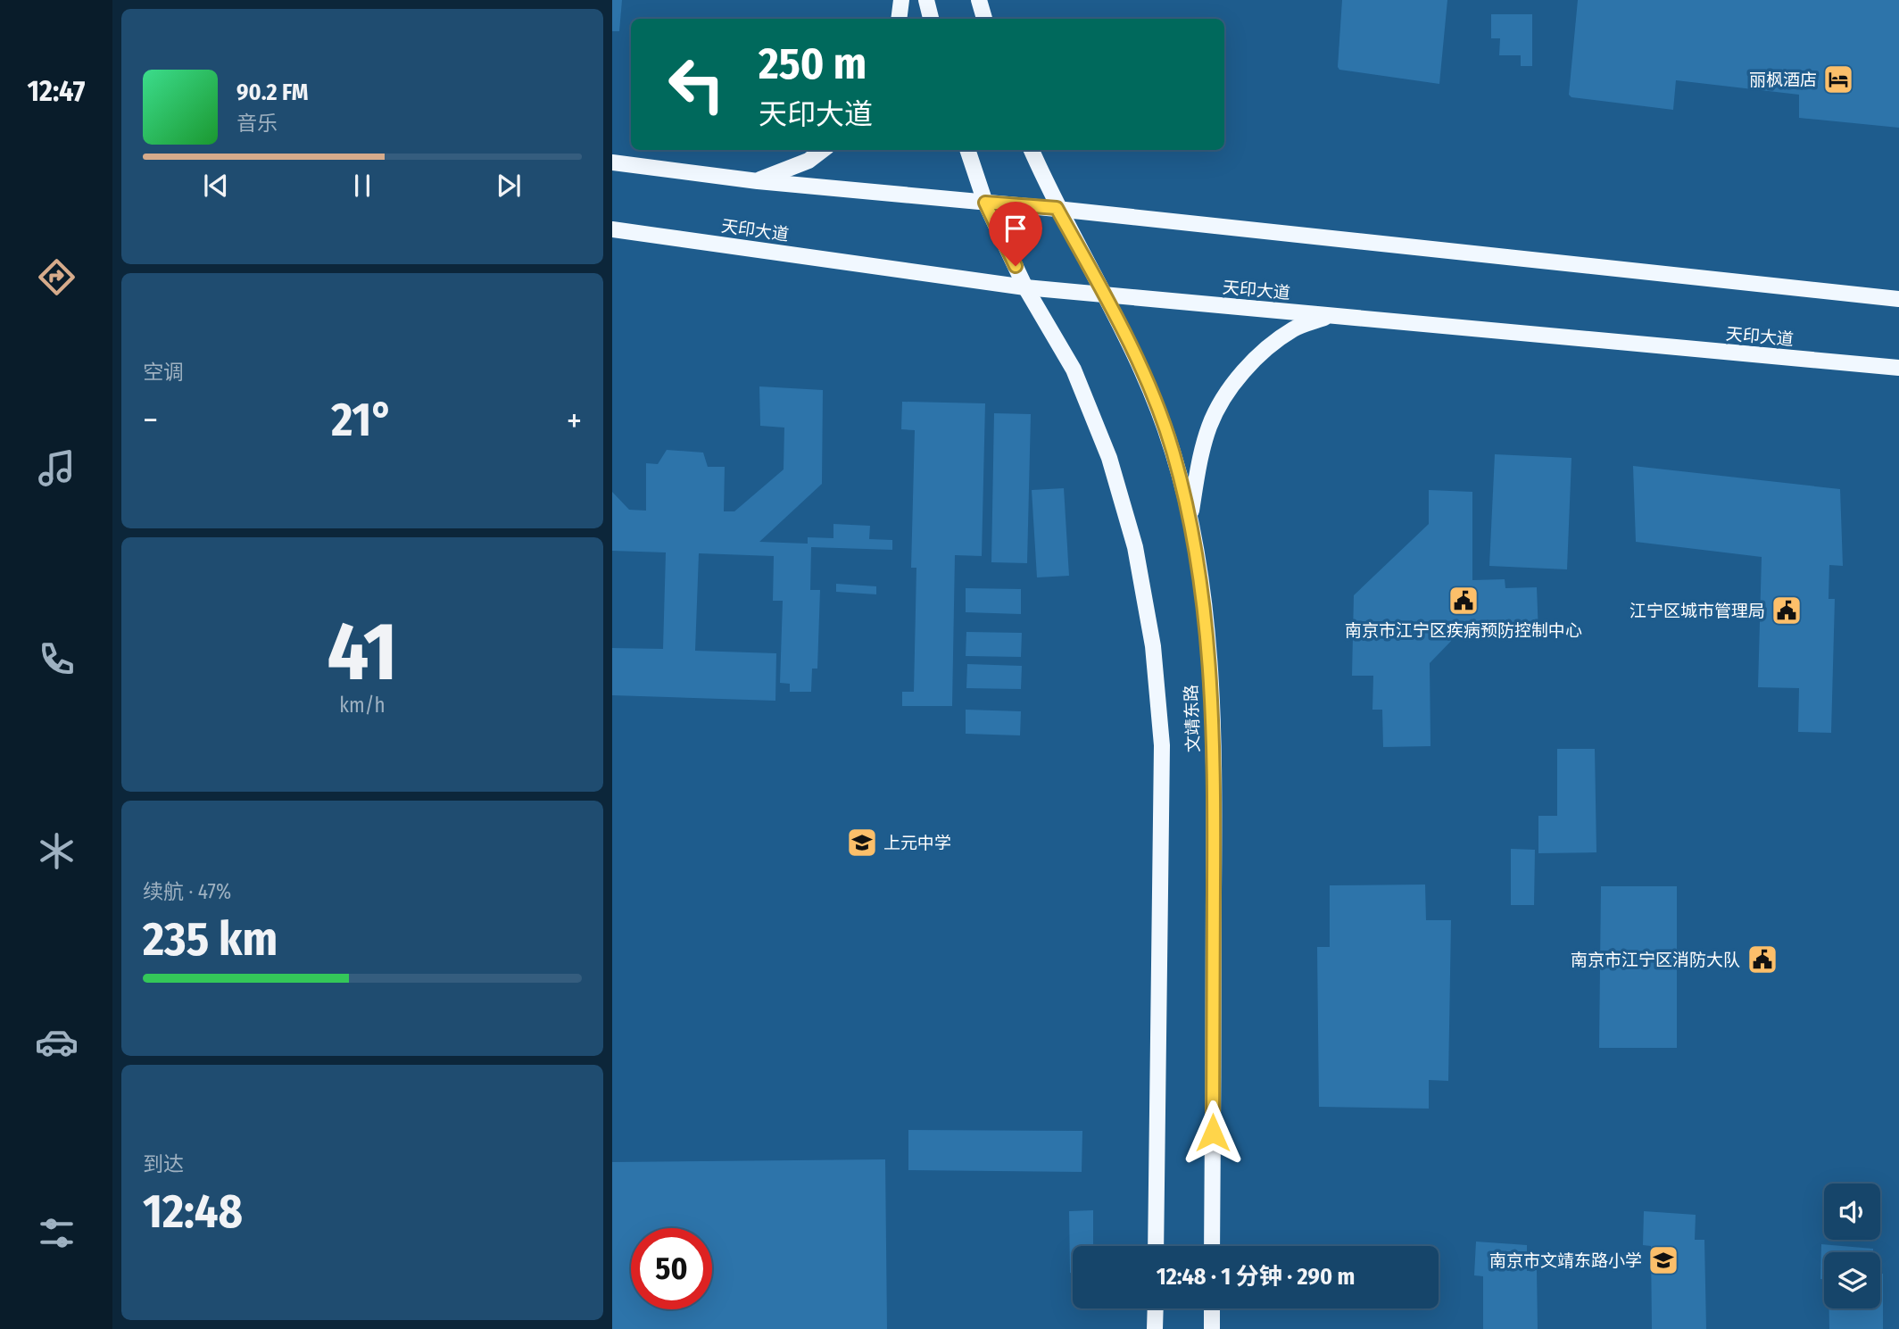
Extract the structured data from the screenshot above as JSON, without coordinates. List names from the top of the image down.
{
  "streets": {
    "main road": ["天印大道", "文靖东路"]
  },
  "crossings": [
    ["天印大道", "文靖东路"]
  ],
  "places": {
    "hotel": ["丽枫酒店"],
    "public building": ["南京市江宁区疾病预防控制中心", "江宁区城市管理局", "南京市江宁区消防大队"],
    "school or university": ["上元中学", "南京市文靖东路小学"]
  },
  "page": {
    "tabs": "12:47",
    "turn": ["250 m", "天印大道"],
    "song": ["90.2 FM", "音乐"],
    "tile": [
      "空调",
      ["41", "km/h"],
      ["续航 · 47%", "235 km"],
      ["到达", "12:48"]
    ],
    "heat": ["−", "21°", "+"],
    "limit": "50",
    "trip": "12:48 · 1 分钟 · 290 m"
  }
}
